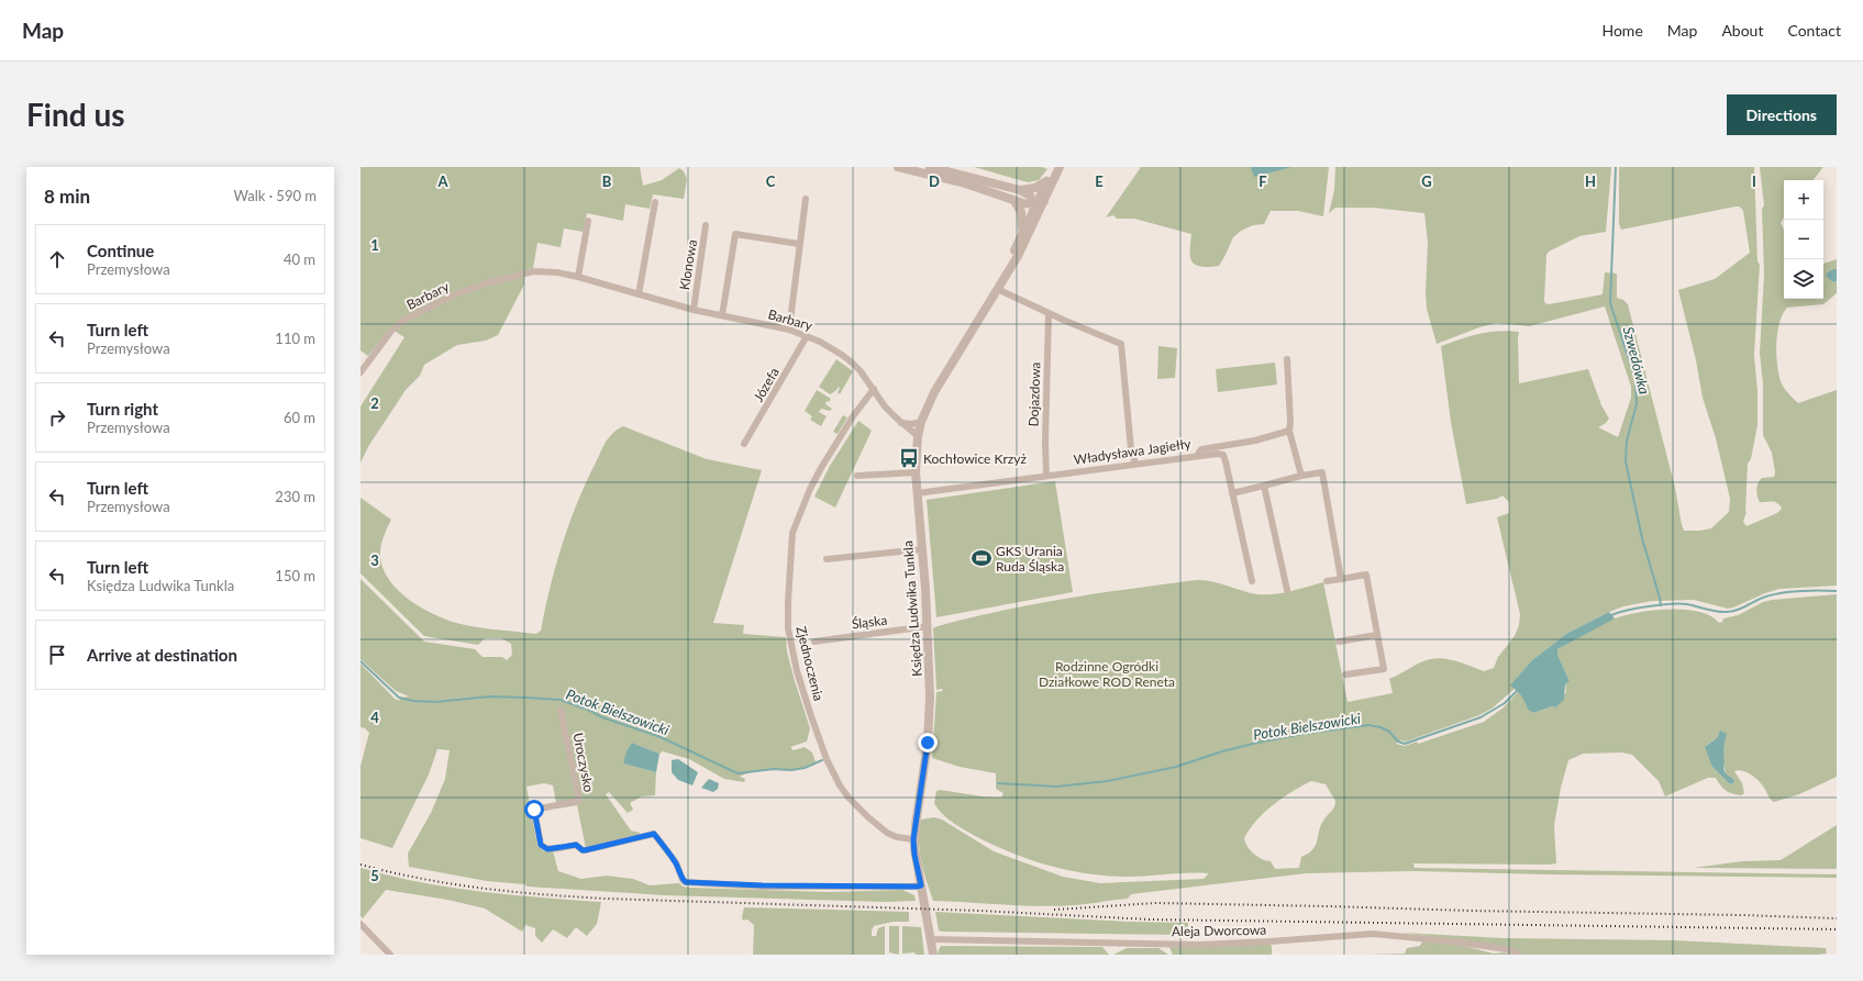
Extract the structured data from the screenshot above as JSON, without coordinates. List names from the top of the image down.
{
  "streets": {
    "street": [
      "Klonowa",
      "Barbary",
      "Józefa",
      "Dojazdowa",
      "Władysława Jagiełły",
      "Księdza Ludwika Tunkla",
      "Śląska",
      "Zjednoczenia",
      "Uroczysko",
      "Aleja Dworcowa"
    ]
  },
  "crossings": [
    ["Klonowa", "Barbary"],
    ["Barbary", "Józefa"],
    ["Barbary", "Księdza Ludwika Tunkla"],
    ["Barbary", "Zjednoczenia"],
    ["Dojazdowa", "Władysława Jagiełły"],
    ["Władysława Jagiełły", "Księdza Ludwika Tunkla"],
    ["Księdza Ludwika Tunkla", "Śląska"],
    ["Księdza Ludwika Tunkla", "Zjednoczenia"],
    ["Księdza Ludwika Tunkla", "Uroczysko"],
    ["Księdza Ludwika Tunkla", "Aleja Dworcowa"]
  ],
  "water": ["Szwedówka", "Potok Bielszowicki"],
  "parks": ["Rodzinne Ogródki Działkowe ROD Reneta"],
  "places": {
    "bus stop": ["Kochłowice Krzyż"],
    "sports": ["GKS Urania Ruda Śląska"]
  },
  "page": {
    "header": "Map",
    "nav": [
      "Home",
      "Map",
      "About",
      "Contact"
    ],
    "buttons": "Directions",
    "title": "Find us",
    "heading": ["8 min", "Walk · 590 m"],
    "map_buttons": ["+", "−"],
    "list": [
      ["Continue", "Przemysłowa", "40 m"],
      ["Turn left", "Przemysłowa", "110 m"],
      ["Turn right", "Przemysłowa", "60 m"],
      ["Turn left", "Przemysłowa", "230 m"],
      ["Turn left", "Księdza Ludwika Tunkla", "150 m"],
      "Arrive at destination"
    ]
  },
  "grid": {
    "columns": [
      "A",
      "B",
      "C",
      "D",
      "E",
      "F",
      "G",
      "H",
      "I"
    ],
    "rows": [
      "1",
      "2",
      "3",
      "4",
      "5"
    ]
  }
}
